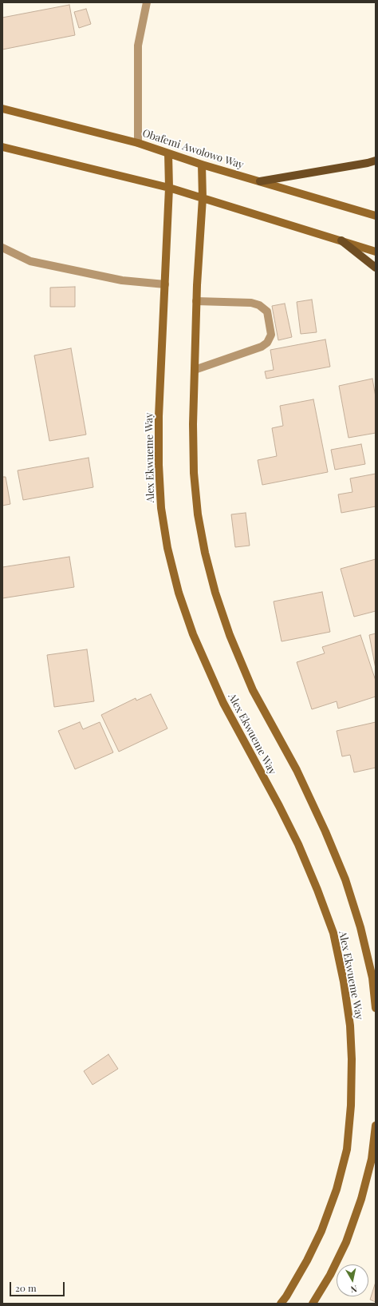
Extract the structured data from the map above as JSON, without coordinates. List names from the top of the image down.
{
  "streets": {
    "street": ["Obafemi Awolowo Way", "Alex Ekwueme Way"]
  },
  "crossings": [
    ["Obafemi Awolowo Way", "Alex Ekwueme Way"]
  ],
  "scale_bar": "20 m",
  "north": "bottom"
}
